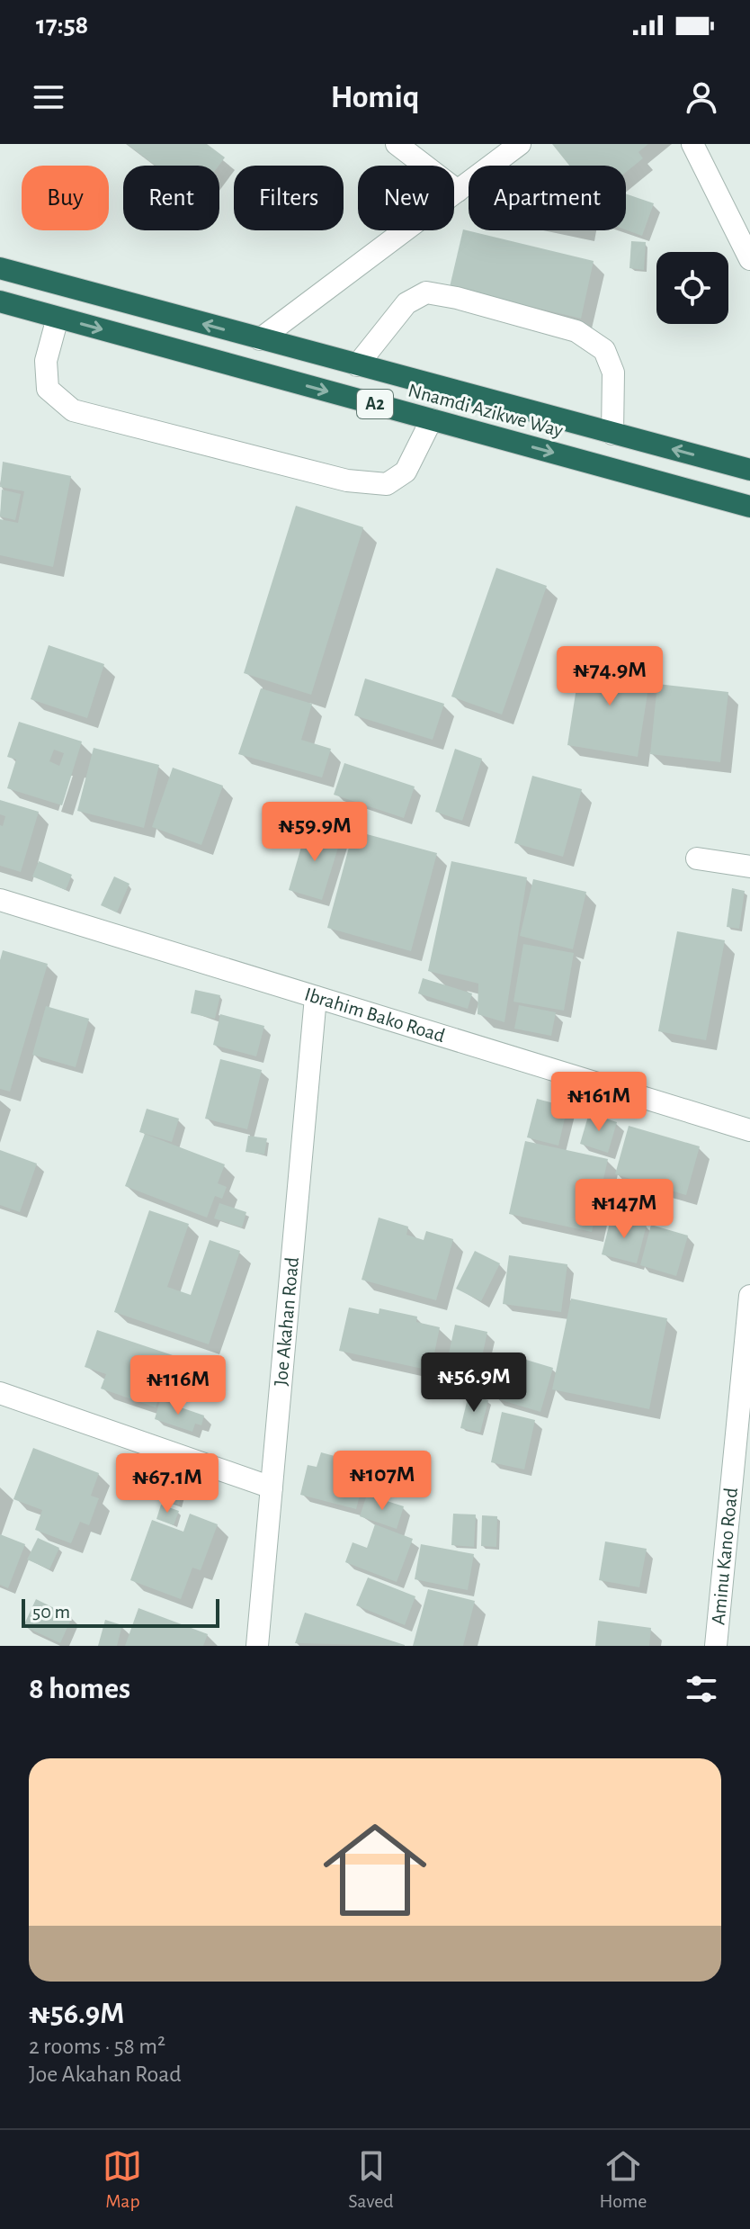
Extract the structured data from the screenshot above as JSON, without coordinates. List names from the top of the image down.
{
  "streets": {
    "highway": ["A2", "Nnamdi Azikwe Way"],
    "street": ["Ibrahim Bako Road", "Joe Akahan Road", "Aminu Kano Road"]
  },
  "crossings": [
    ["Ibrahim Bako Road", "Joe Akahan Road"]
  ],
  "scale_bar": "50 m",
  "page": {
    "status": "17:58",
    "header": "Homiq",
    "chip": [
      "Buy",
      "Rent",
      "Filters",
      "New",
      "Apartment"
    ],
    "price": [
      "₦74.9M",
      "₦59.9M",
      "₦161M",
      "₦147M",
      "₦56.9M",
      "₦116M",
      "₦107M",
      "₦67.1M"
    ],
    "scale": "50 m",
    "heading": "8 homes",
    "list": [
      {
        "name": "₦56.9M",
        "note": "2 rooms · 58 m² · Joe Akahan Road"
      }
    ],
    "tabs": ["Map", "Saved", "Home"]
  }
}
